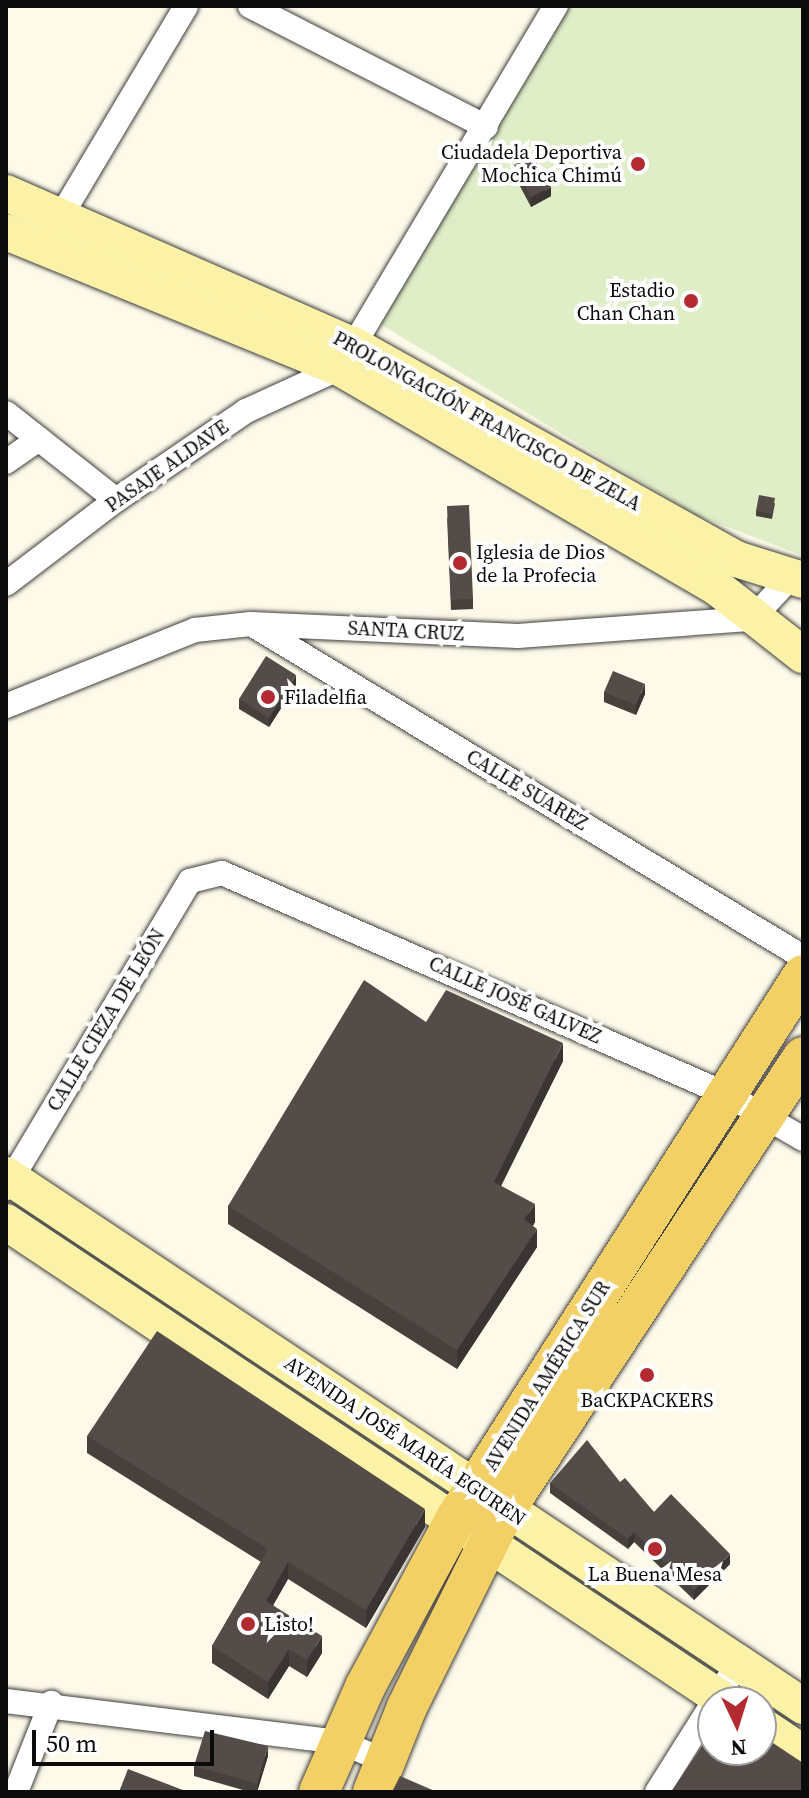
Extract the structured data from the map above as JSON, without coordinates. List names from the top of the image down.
{
  "streets": {
    "main road": ["PROLONGACIÓN FRANCISCO DE ZELA", "AVENIDA AMÉRICA SUR", "AVENIDA JOSÉ MARÍA EGUREN"],
    "street": [
      "PASAJE ALDAVE",
      "SANTA CRUZ",
      "CALLE SUAREZ",
      "CALLE JOSÉ GALVEZ",
      "CALLE CIEZA DE LEÓN"
    ]
  },
  "crossings": [
    ["PROLONGACIÓN FRANCISCO DE ZELA", "PASAJE ALDAVE"],
    ["PROLONGACIÓN FRANCISCO DE ZELA", "SANTA CRUZ"],
    ["SANTA CRUZ", "CALLE SUAREZ"],
    ["CALLE JOSÉ GALVEZ", "CALLE CIEZA DE LEÓN"],
    ["CALLE JOSÉ GALVEZ", "AVENIDA AMÉRICA SUR"],
    ["CALLE CIEZA DE LEÓN", "AVENIDA JOSÉ MARÍA EGUREN"],
    ["AVENIDA AMÉRICA SUR", "AVENIDA JOSÉ MARÍA EGUREN"]
  ],
  "places": [
    "Ciudadela Deportiva Mochica Chimú",
    "Estadio Chan Chan",
    "Iglesia de Dios de la Profecia",
    "Filadelfia",
    "BaCKPACKERS",
    "La Buena Mesa",
    "Listo!"
  ],
  "scale_bar": "50 m",
  "north": "bottom"
}
